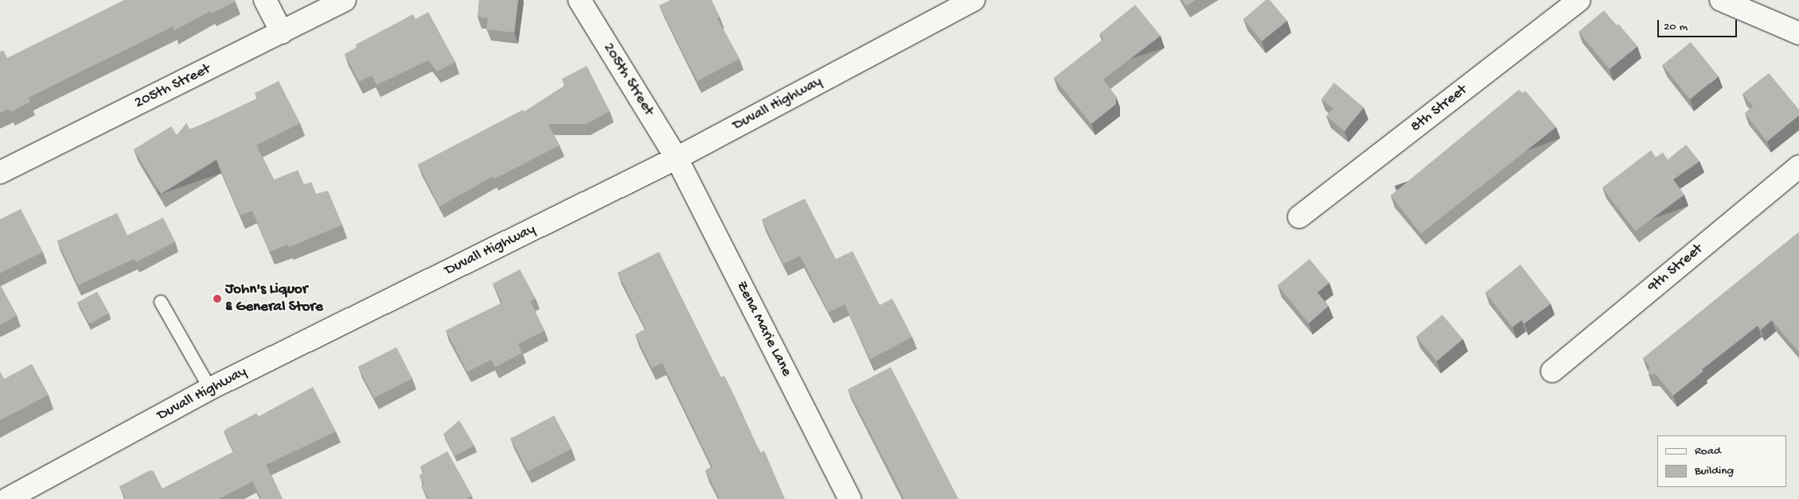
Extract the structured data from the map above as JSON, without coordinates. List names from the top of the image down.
{
  "streets": {
    "street": [
      "205th Street",
      "Duvall Highway",
      "8th Street",
      "9th Street",
      "Zena Marie Lane"
    ]
  },
  "crossings": [
    ["205th Street", "Duvall Highway"],
    ["205th Street", "Zena Marie Lane"],
    ["Duvall Highway", "Zena Marie Lane"]
  ],
  "places": ["John's Liquor & General Store"],
  "legend": ["Road", "Building"],
  "scale_bar": "20 m"
}
